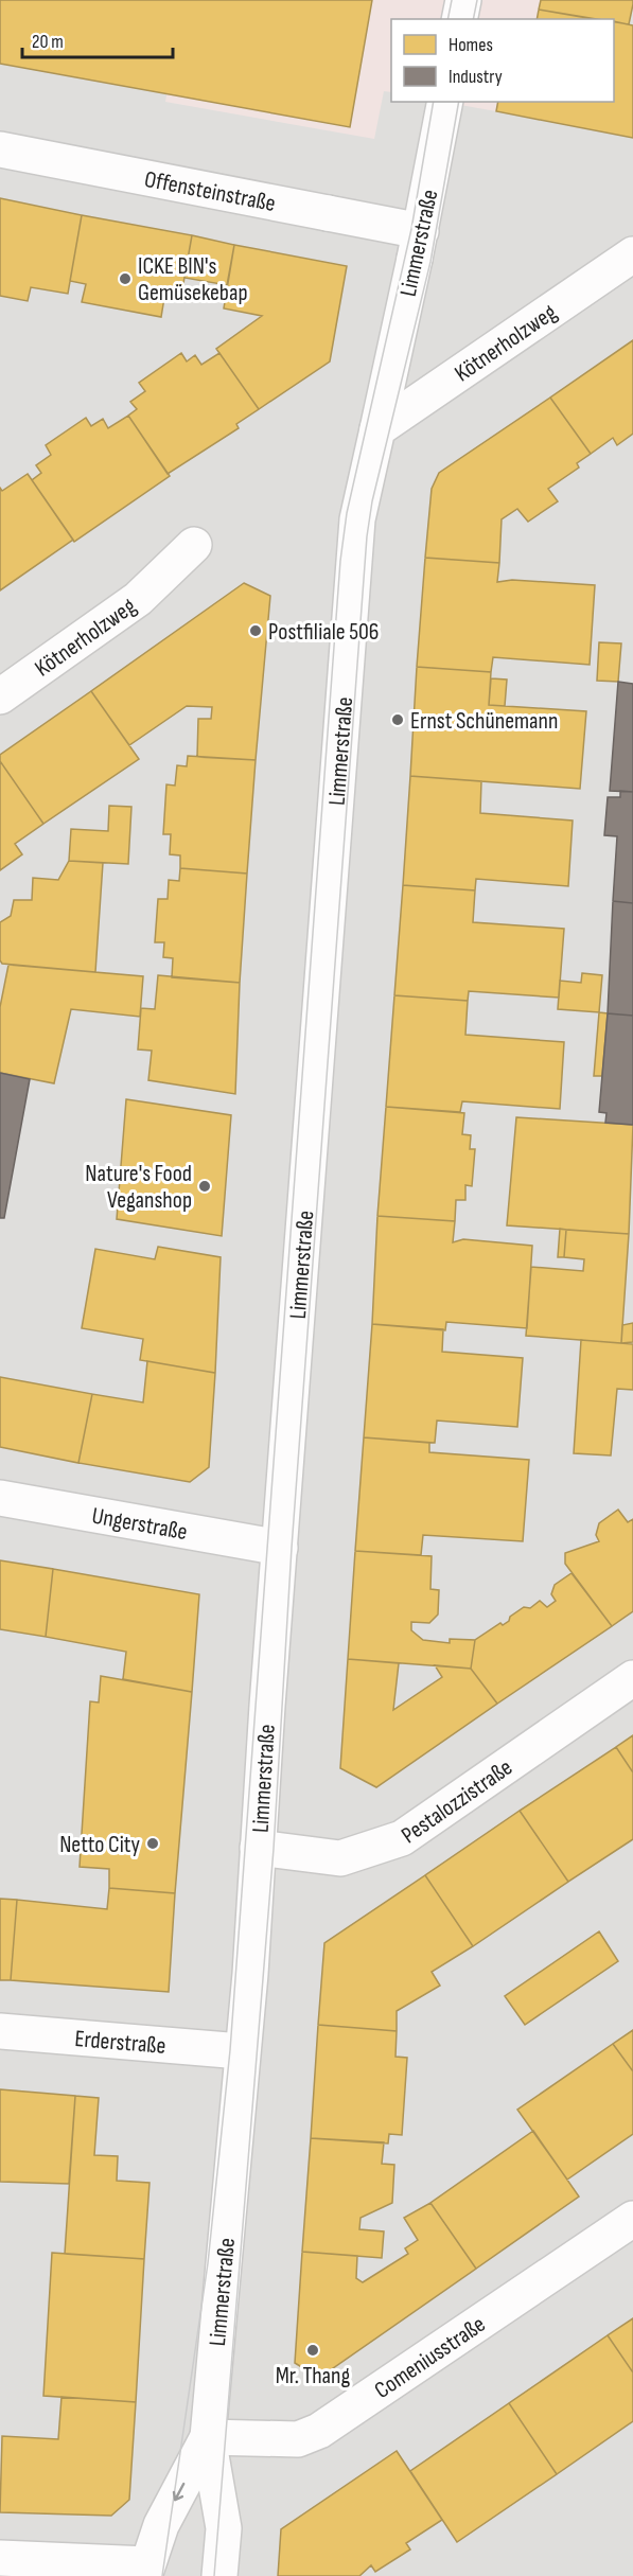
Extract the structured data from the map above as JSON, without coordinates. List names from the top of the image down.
{
  "streets": {
    "street": [
      "Offensteinstraße",
      "Limmerstraße",
      "Kötnerholzweg",
      "Ungerstraße",
      "Pestalozzistraße",
      "Erderstraße",
      "Comeniusstraße"
    ]
  },
  "crossings": [
    ["Offensteinstraße", "Limmerstraße"],
    ["Limmerstraße", "Kötnerholzweg"],
    ["Limmerstraße", "Ungerstraße"],
    ["Limmerstraße", "Pestalozzistraße"],
    ["Limmerstraße", "Erderstraße"],
    ["Limmerstraße", "Comeniusstraße"]
  ],
  "places": [
    "ICKE BIN's Gemüsekebap",
    "Postfiliale 506",
    "Ernst Schünemann",
    "Nature's Food Veganshop",
    "Netto City",
    "Mr. Thang"
  ],
  "legend": ["Homes", "Industry"],
  "scale_bar": "20 m"
}
